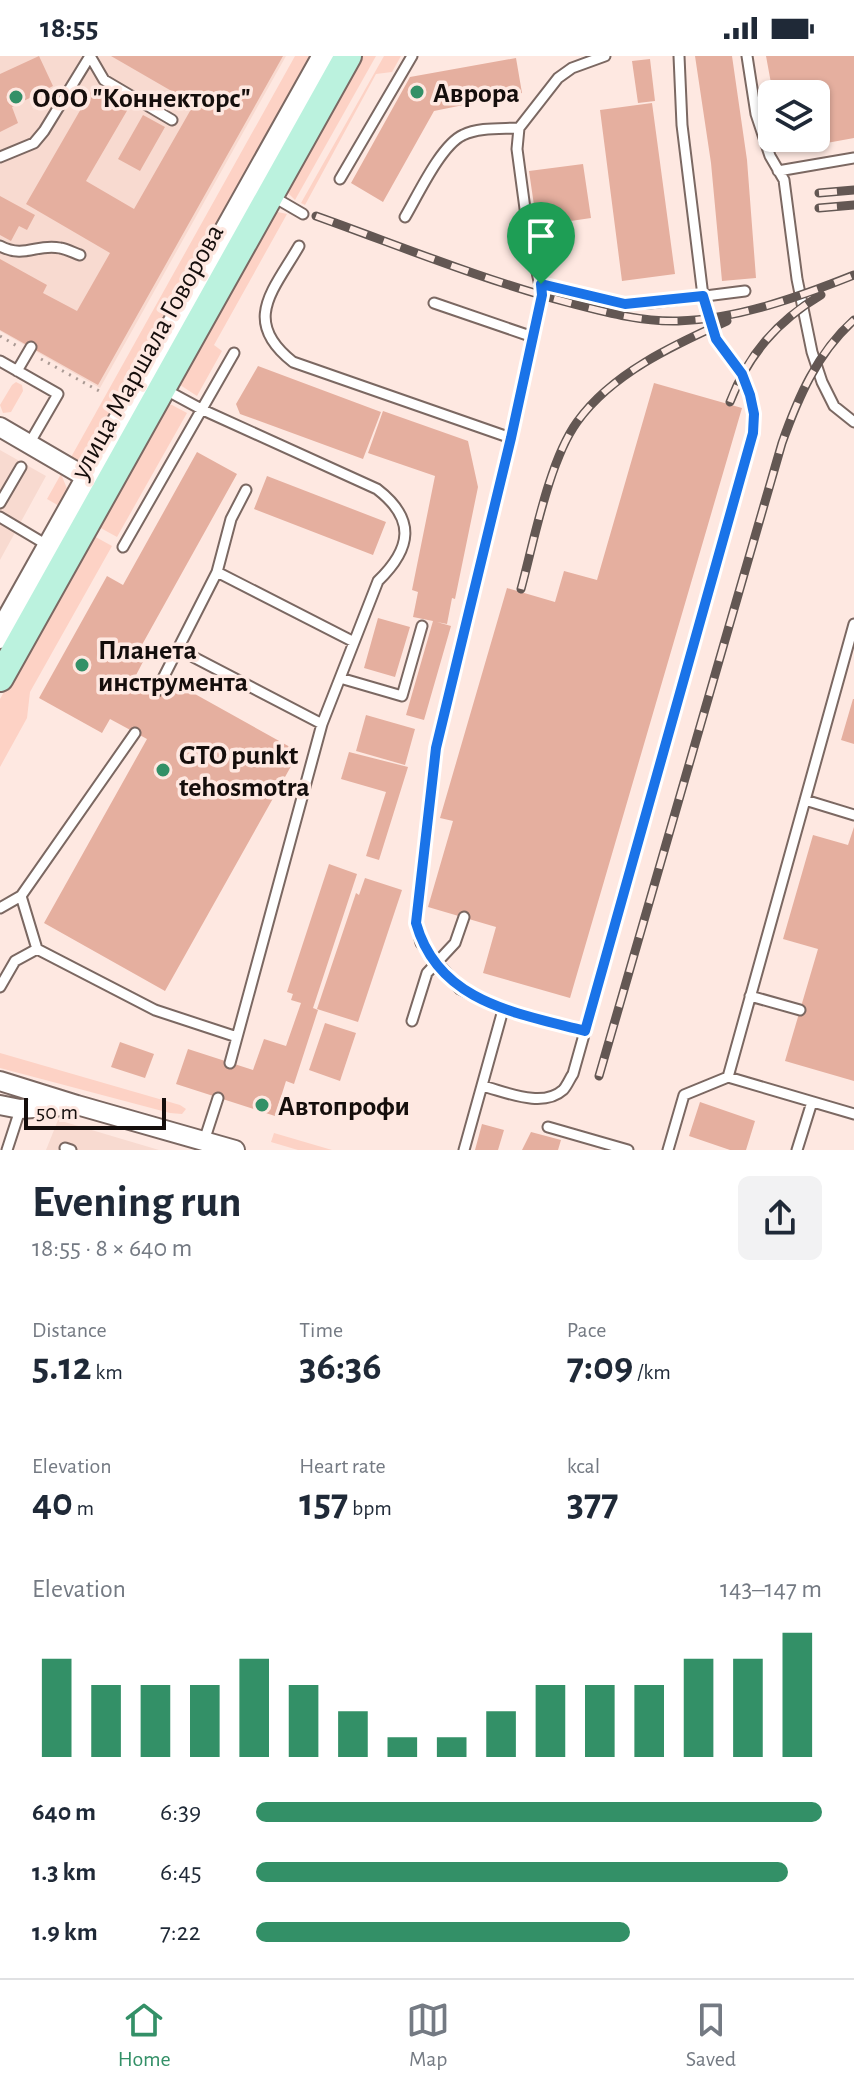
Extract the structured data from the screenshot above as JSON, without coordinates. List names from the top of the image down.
{
  "streets": {
    "main road": ["улица Маршала Говорова"]
  },
  "places": [
    "Аврора",
    "ООО \"Коннекторс\"",
    "Планета инструмента",
    "GTO punkt tehosmotra",
    "Автопрофи"
  ],
  "scale_bar": "50 m",
  "page": {
    "status": "18:55",
    "scale": "50 m",
    "heading": ["Evening run", "18:55 · 8 × 640 m"],
    "stats": [
      ["Distance", "5.12 km"],
      ["Time", "36:36"],
      ["Pace", "7:09 /km"],
      ["Elevation", "40 m"],
      ["Heart rate", "157 bpm"],
      ["kcal", "377"]
    ],
    "chart": ["Elevation", "143–147 m"],
    "list": [
      {
        "name": "640 m",
        "note": "6:39"
      },
      {
        "name": "1.3 km",
        "note": "6:45"
      },
      {
        "name": "1.9 km",
        "note": "7:22"
      }
    ],
    "tabs": ["Home", "Map", "Saved"]
  }
}
